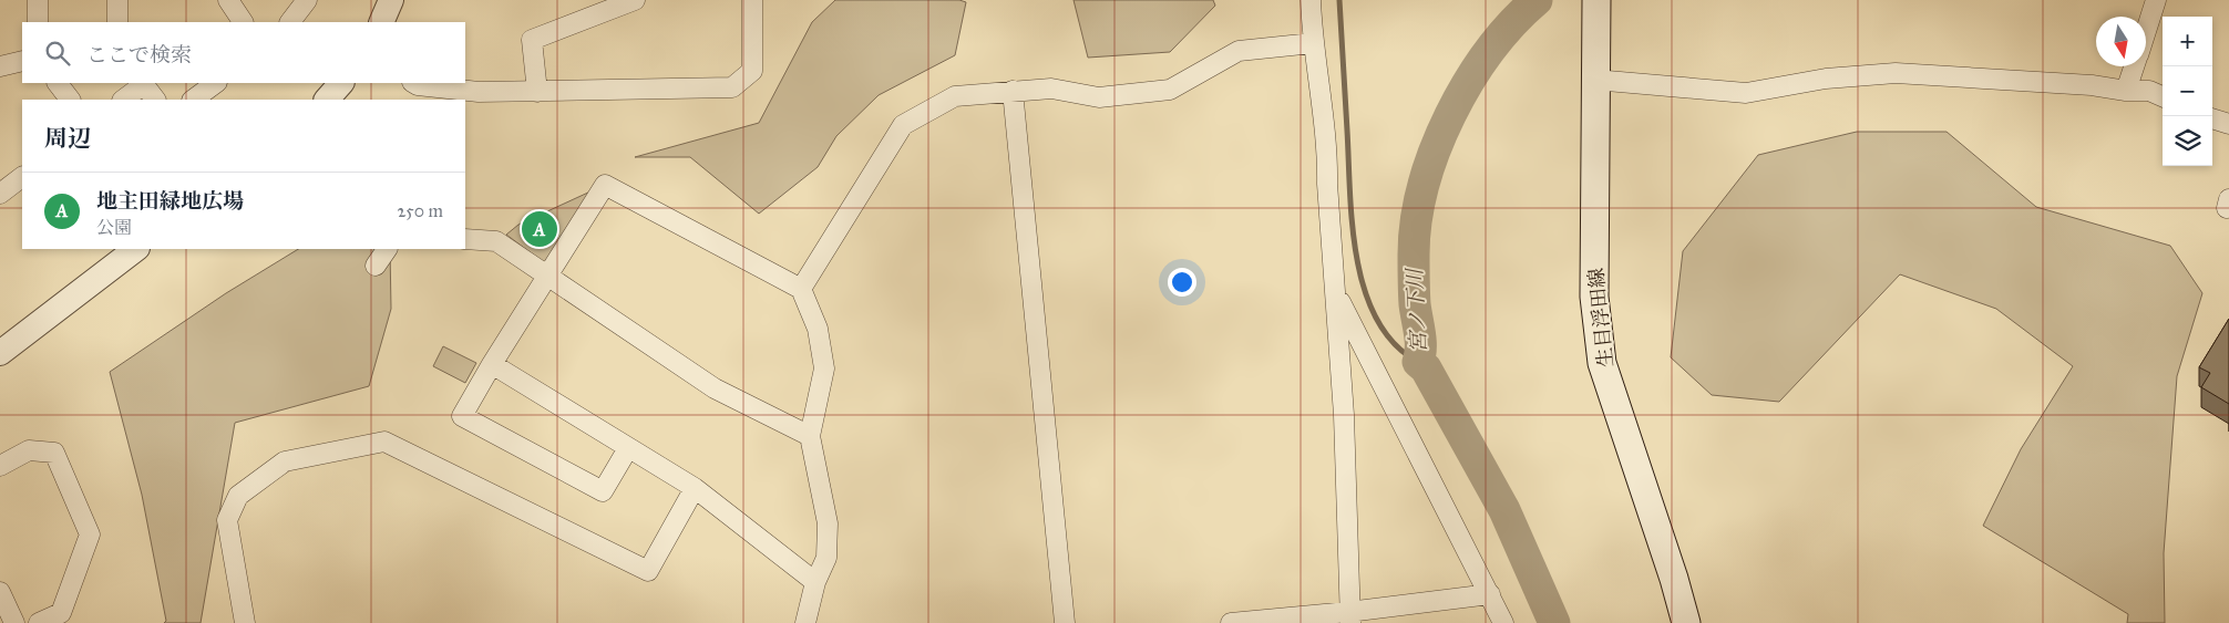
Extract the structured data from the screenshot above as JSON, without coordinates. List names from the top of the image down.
{
  "streets": {
    "main road": ["生目浮田線"]
  },
  "water": ["宮ノ下川"],
  "north": "bottom",
  "page": {
    "map_buttons": ["+", "−"],
    "search": "ここで検索",
    "heading": "周辺",
    "list": [
      {
        "mark": "A",
        "name": "地主田緑地広場",
        "note": "公園",
        "value": "250 m"
      }
    ],
    "pins": "A"
  }
}
